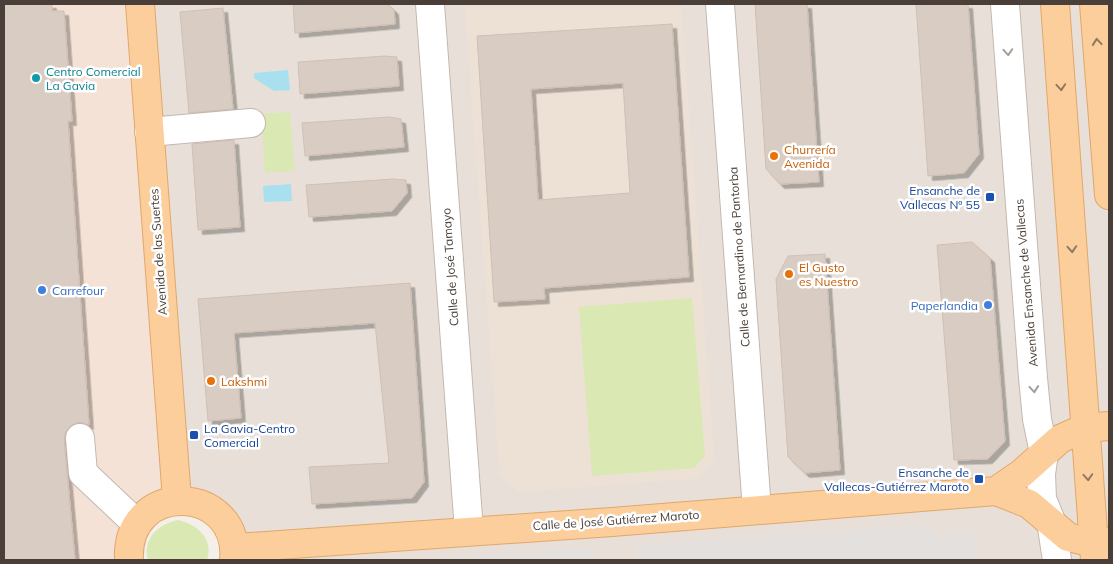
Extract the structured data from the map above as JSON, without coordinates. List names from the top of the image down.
{
  "streets": {
    "main road": ["Avenida de las Suertes", "Calle de José Gutiérrez Maroto"],
    "street": ["Calle de Bernardino de Pantorba", "Calle de José Tamayo", "Avenida Ensanche de Vallecas"]
  },
  "crossings": [
    ["Calle de Bernardino de Pantorba", "Calle de José Gutiérrez Maroto"],
    ["Calle de José Tamayo", "Calle de José Gutiérrez Maroto"],
    ["Avenida Ensanche de Vallecas", "Calle de José Gutiérrez Maroto"]
  ],
  "one_way": ["Avenida Ensanche de Vallecas"],
  "places": {
    "other": [
      "Centro Comercial La Gavia",
      "Churrería Avenida",
      "El Gusto es Nuestro",
      "Carrefour",
      "Paperlandia",
      "Lakshmi"
    ],
    "transit": ["Ensanche de Vallecas Nº 55", "La Gavia-Centro Comercial", "Ensanche de Vallecas-Gutiérrez Maroto"]
  }
}
